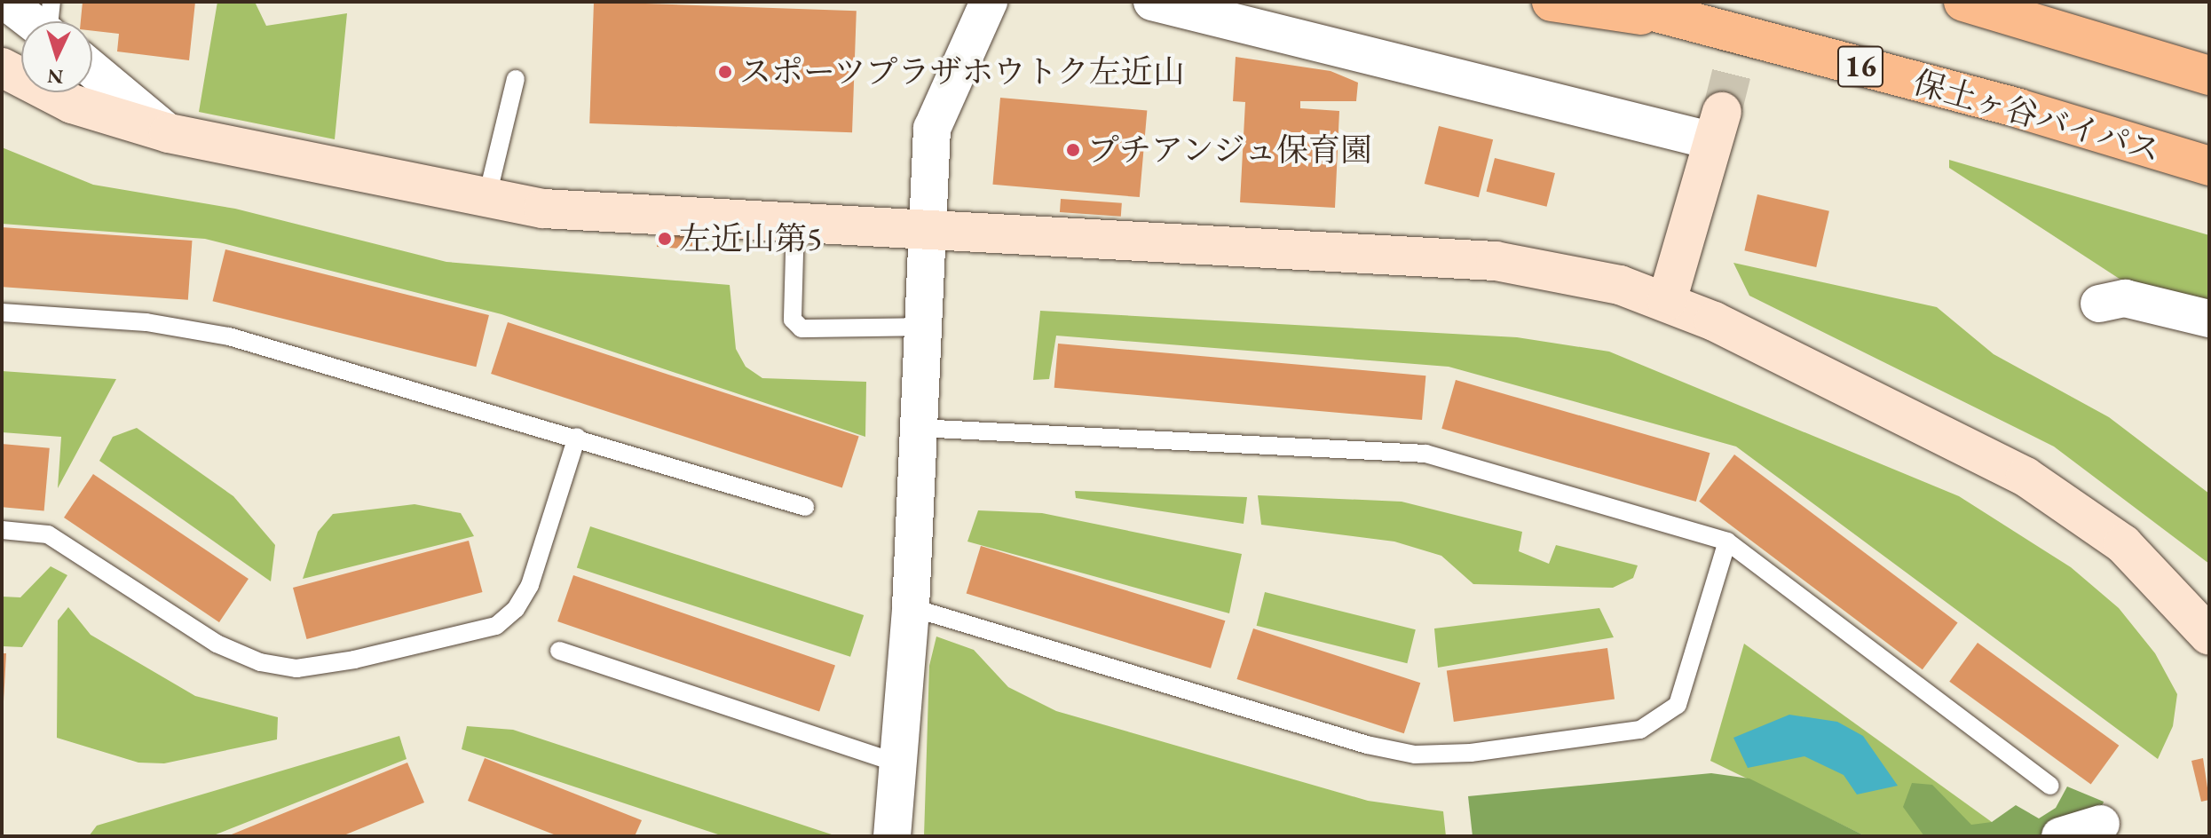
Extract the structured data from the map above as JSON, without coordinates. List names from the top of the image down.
{
  "streets": {
    "highway": ["16", "保土ヶ谷バイパス"]
  },
  "places": ["スポーツプラザホウトク左近山", "プチアンジュ保育園", "左近山第5"],
  "north": "bottom"
}
